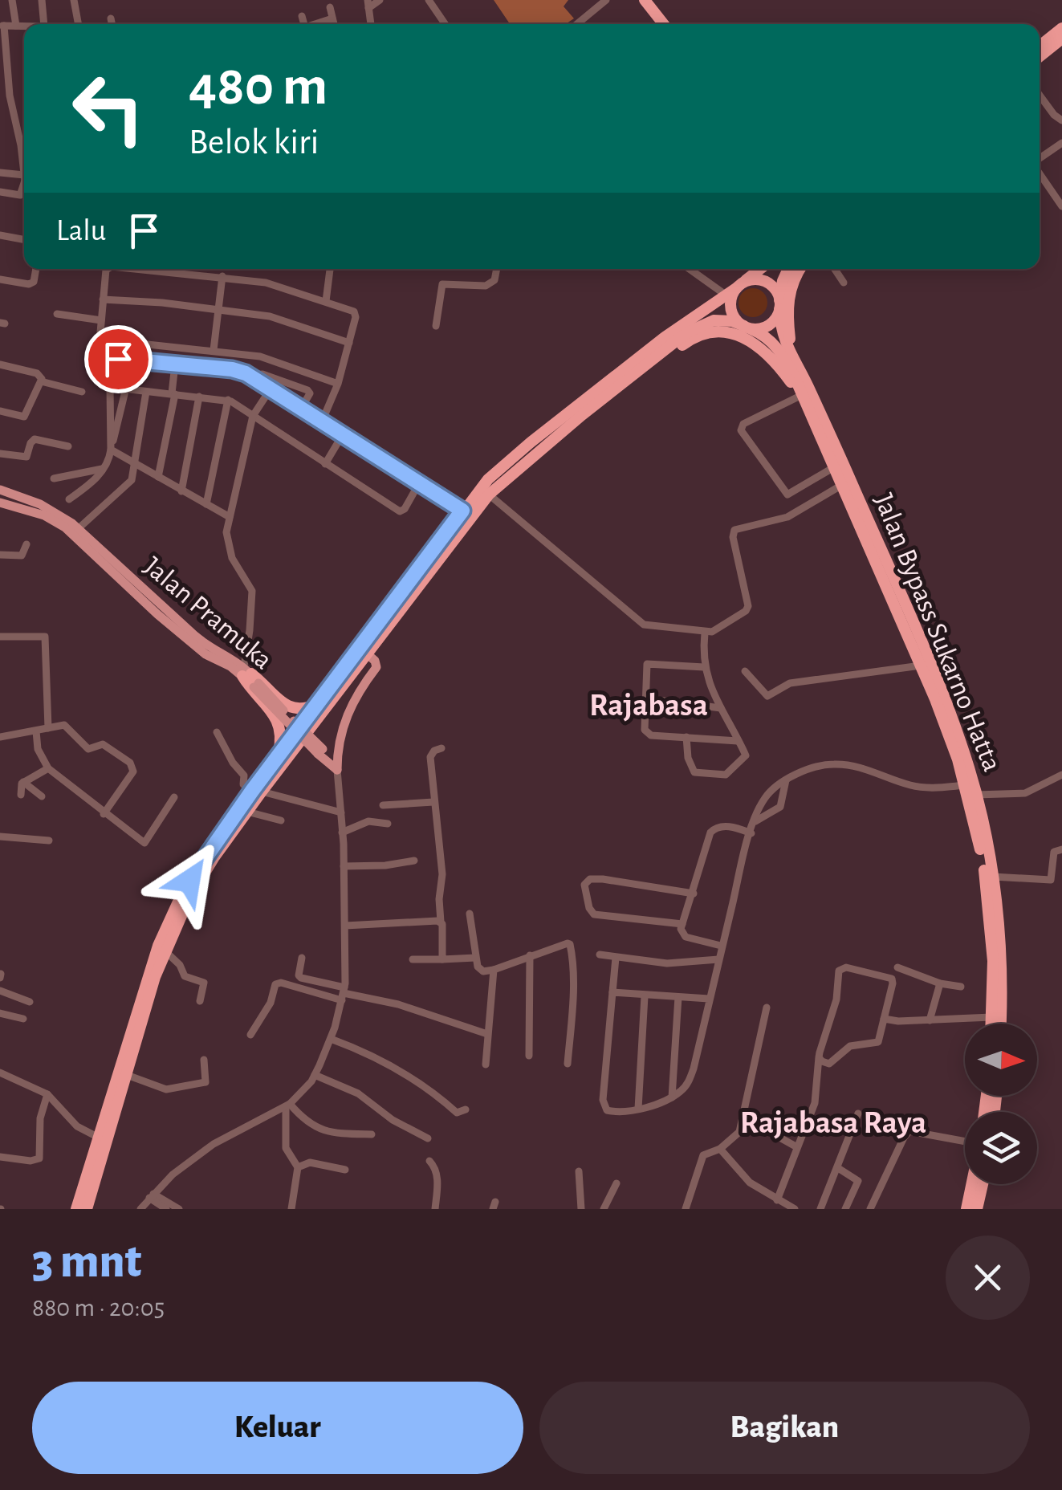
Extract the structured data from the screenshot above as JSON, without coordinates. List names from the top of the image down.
{
  "streets": {
    "highway": ["Jalan Bypass Sukarno Hatta"],
    "main road": ["Jalan Pramuka"]
  },
  "districts": ["Rajabasa", "Rajabasa Raya"],
  "north": "right",
  "page": {
    "turn": ["480 m", "Belok kiri"],
    "then": "Lalu",
    "heading": ["3 mnt", "880 m · 20:05"],
    "buttons": ["Keluar", "Bagikan"]
  }
}
